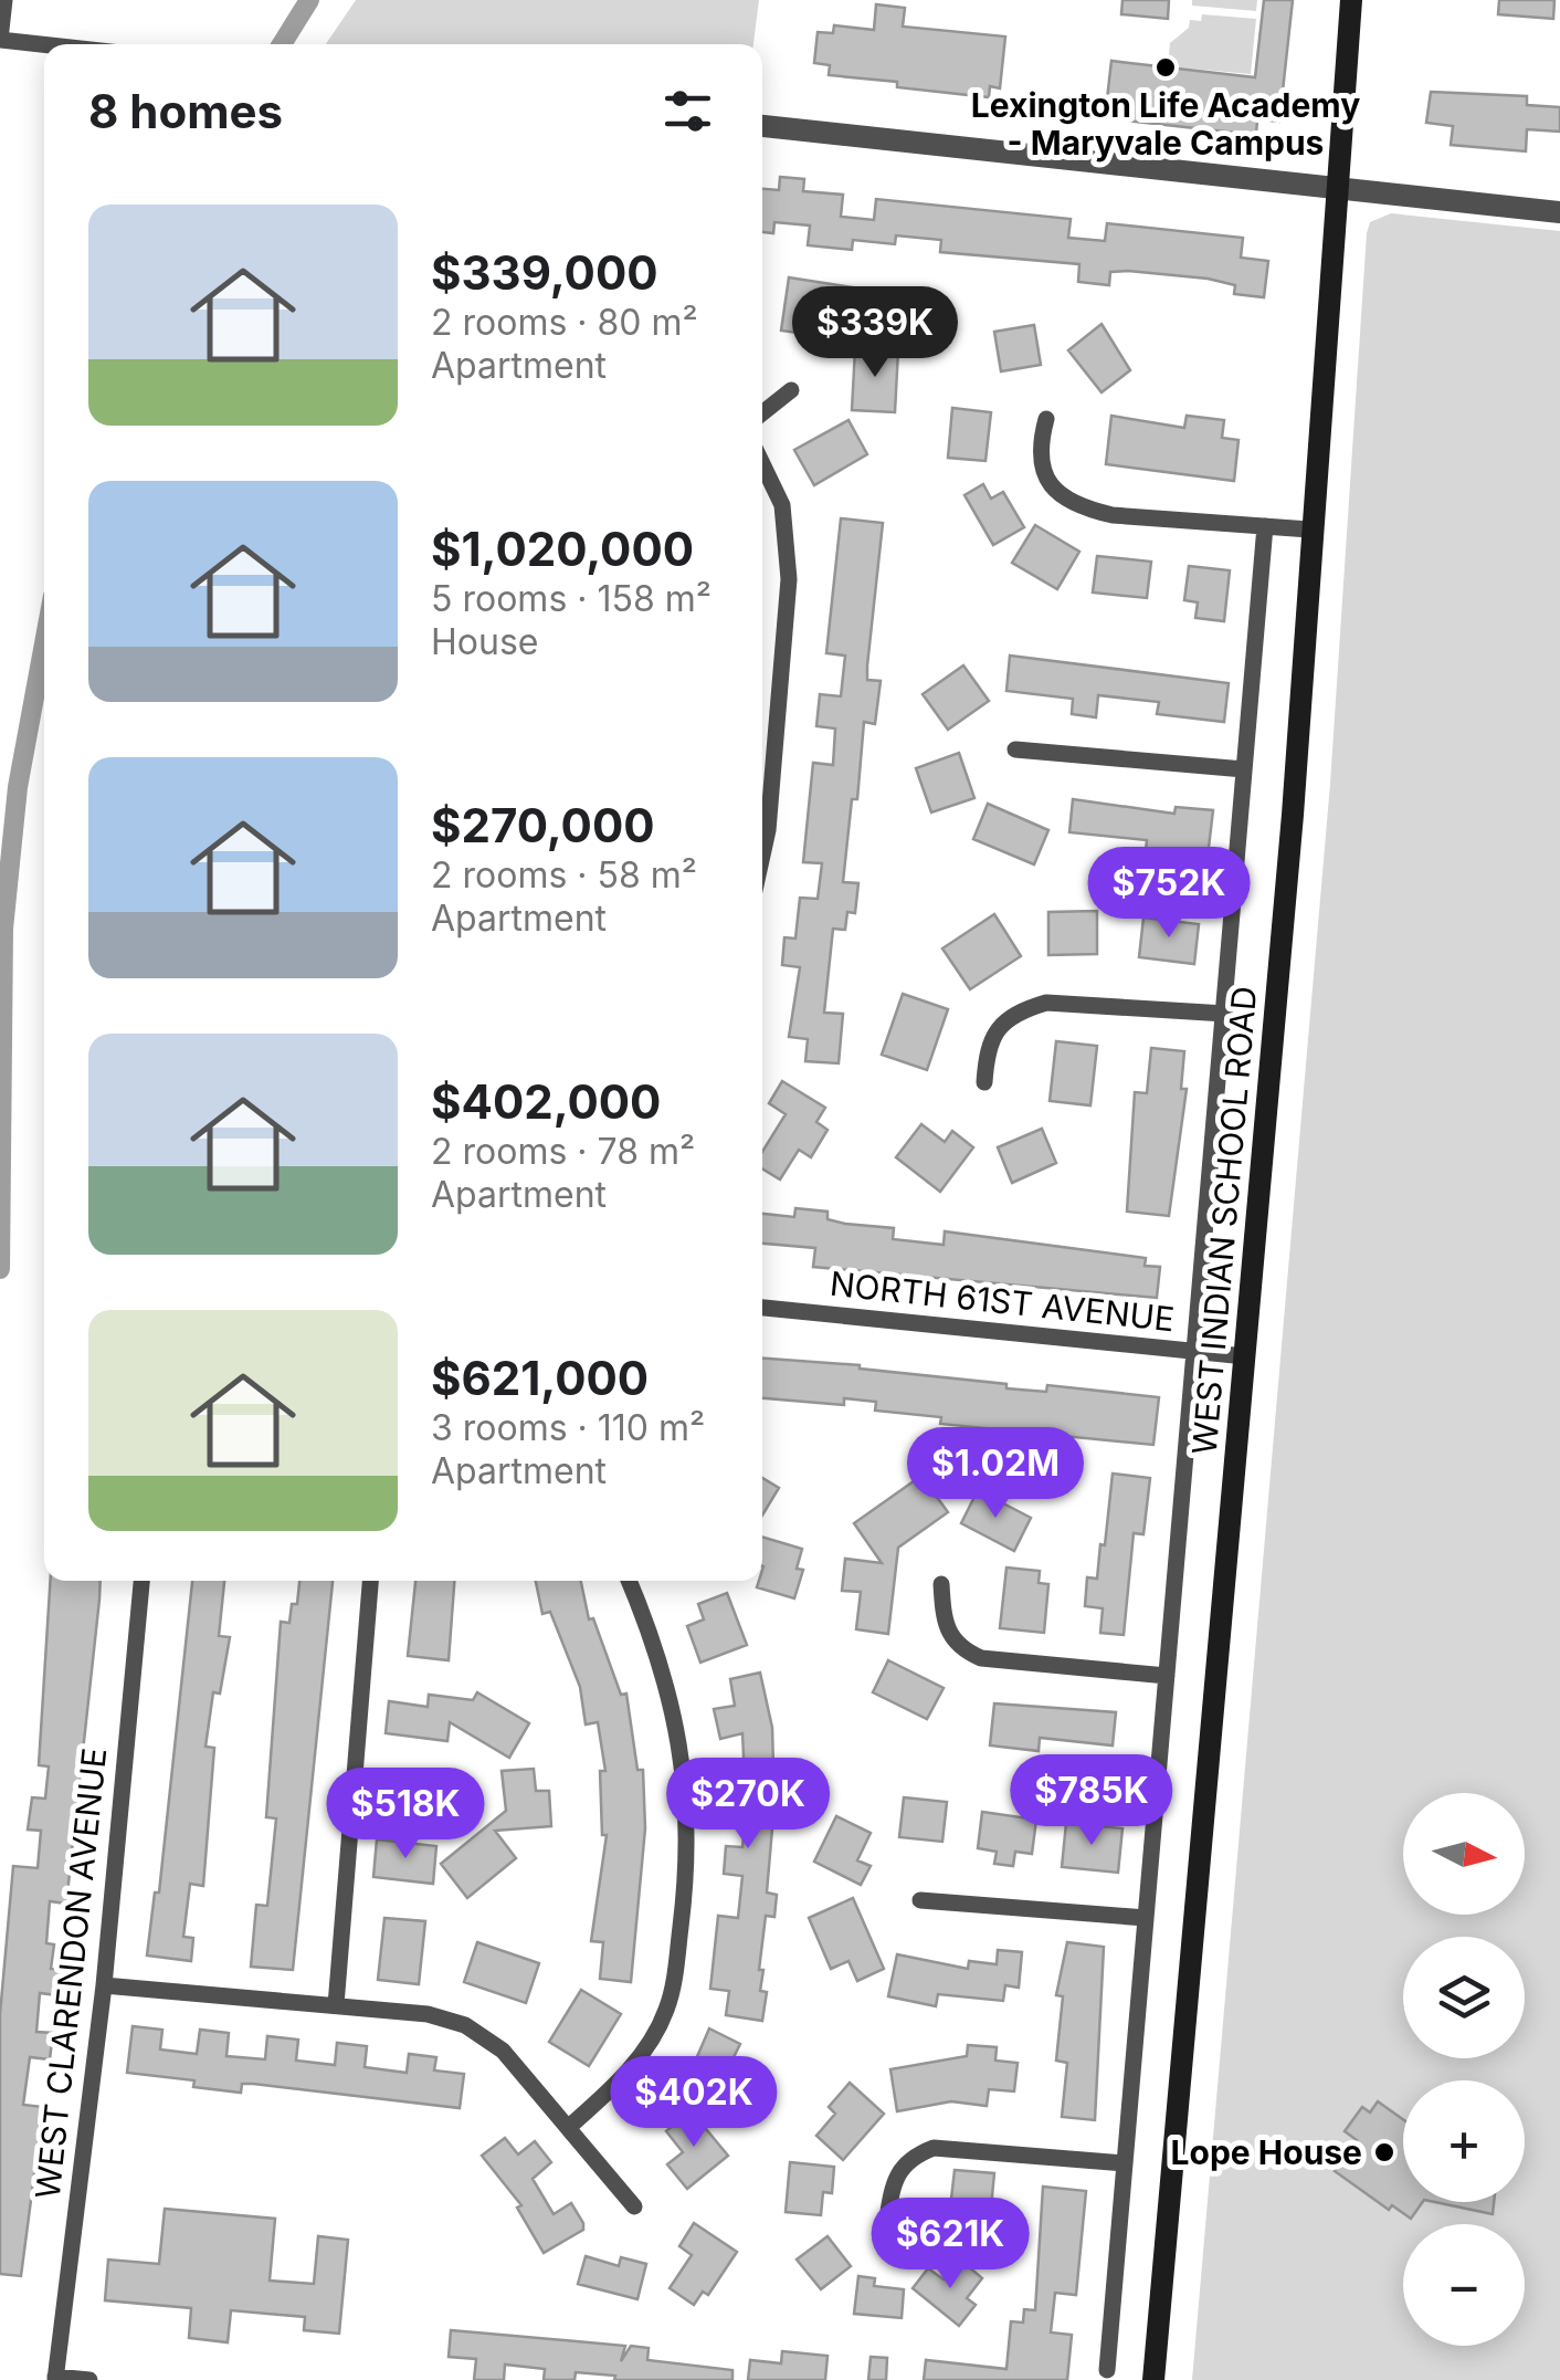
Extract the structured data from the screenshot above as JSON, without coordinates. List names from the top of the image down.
{
  "streets": {
    "main road": ["WEST INDIAN SCHOOL ROAD"],
    "street": ["NORTH 61ST AVENUE", "WEST CLARENDON AVENUE"]
  },
  "crossings": [
    ["WEST INDIAN SCHOOL ROAD", "NORTH 61ST AVENUE"]
  ],
  "places": ["Lexington Life Academy - Maryvale Campus", "Lope House"],
  "north": "right",
  "page": {
    "heading": "8 homes",
    "list": [
      {
        "name": "$339,000",
        "note": "2 rooms · 80 m² · Apartment"
      },
      {
        "name": "$1,020,000",
        "note": "5 rooms · 158 m² · House"
      },
      {
        "name": "$270,000",
        "note": "2 rooms · 58 m² · Apartment"
      },
      {
        "name": "$402,000",
        "note": "2 rooms · 78 m² · Apartment"
      },
      {
        "name": "$621,000",
        "note": "3 rooms · 110 m² · Apartment"
      }
    ],
    "price": [
      "$339K",
      "$752K",
      "$1.02M",
      "$785K",
      "$270K",
      "$518K",
      "$402K",
      "$621K"
    ],
    "map_buttons": ["+", "−"]
  }
}
